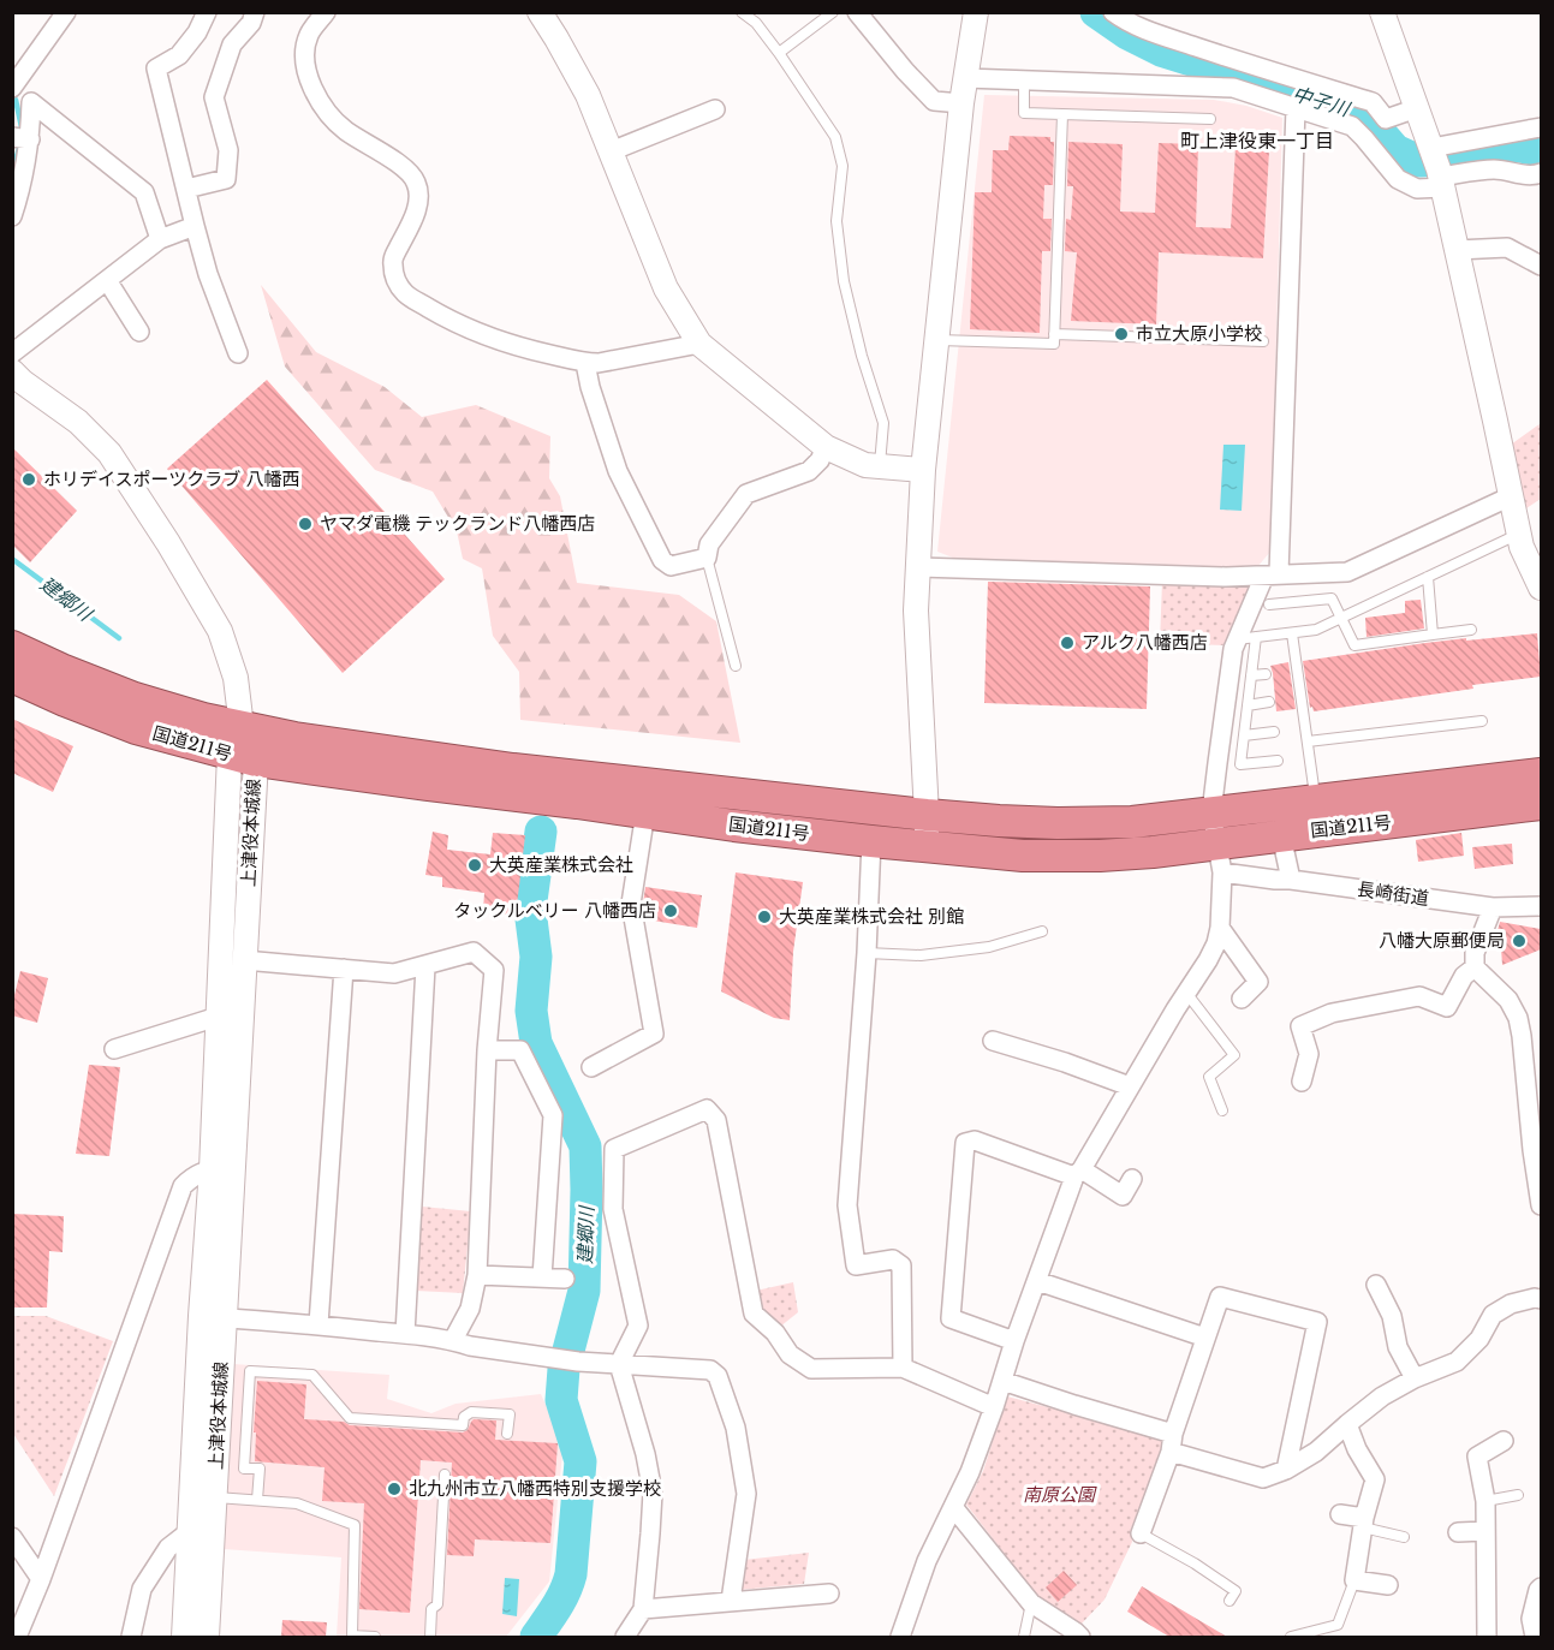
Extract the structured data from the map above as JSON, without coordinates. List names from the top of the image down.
{
  "streets": {
    "highway": ["国道211号"],
    "street": ["上津役本城線", "長崎街道"]
  },
  "crossings": [
    ["国道211号", "上津役本城線"],
    ["国道211号", "長崎街道"]
  ],
  "districts": ["町上津役東一丁目"],
  "water": ["中子川", "建郷川"],
  "parks": ["南原公園"],
  "places": [
    "市立大原小学校",
    "ホリデイスポーツクラブ 八幡西",
    "ヤマダ電機 テックランド八幡西店",
    "アルク八幡西店",
    "大英産業株式会社",
    "タックルベリー 八幡西店",
    "大英産業株式会社 別館",
    "八幡大原郵便局",
    "北九州市立八幡西特別支援学校"
  ]
}
